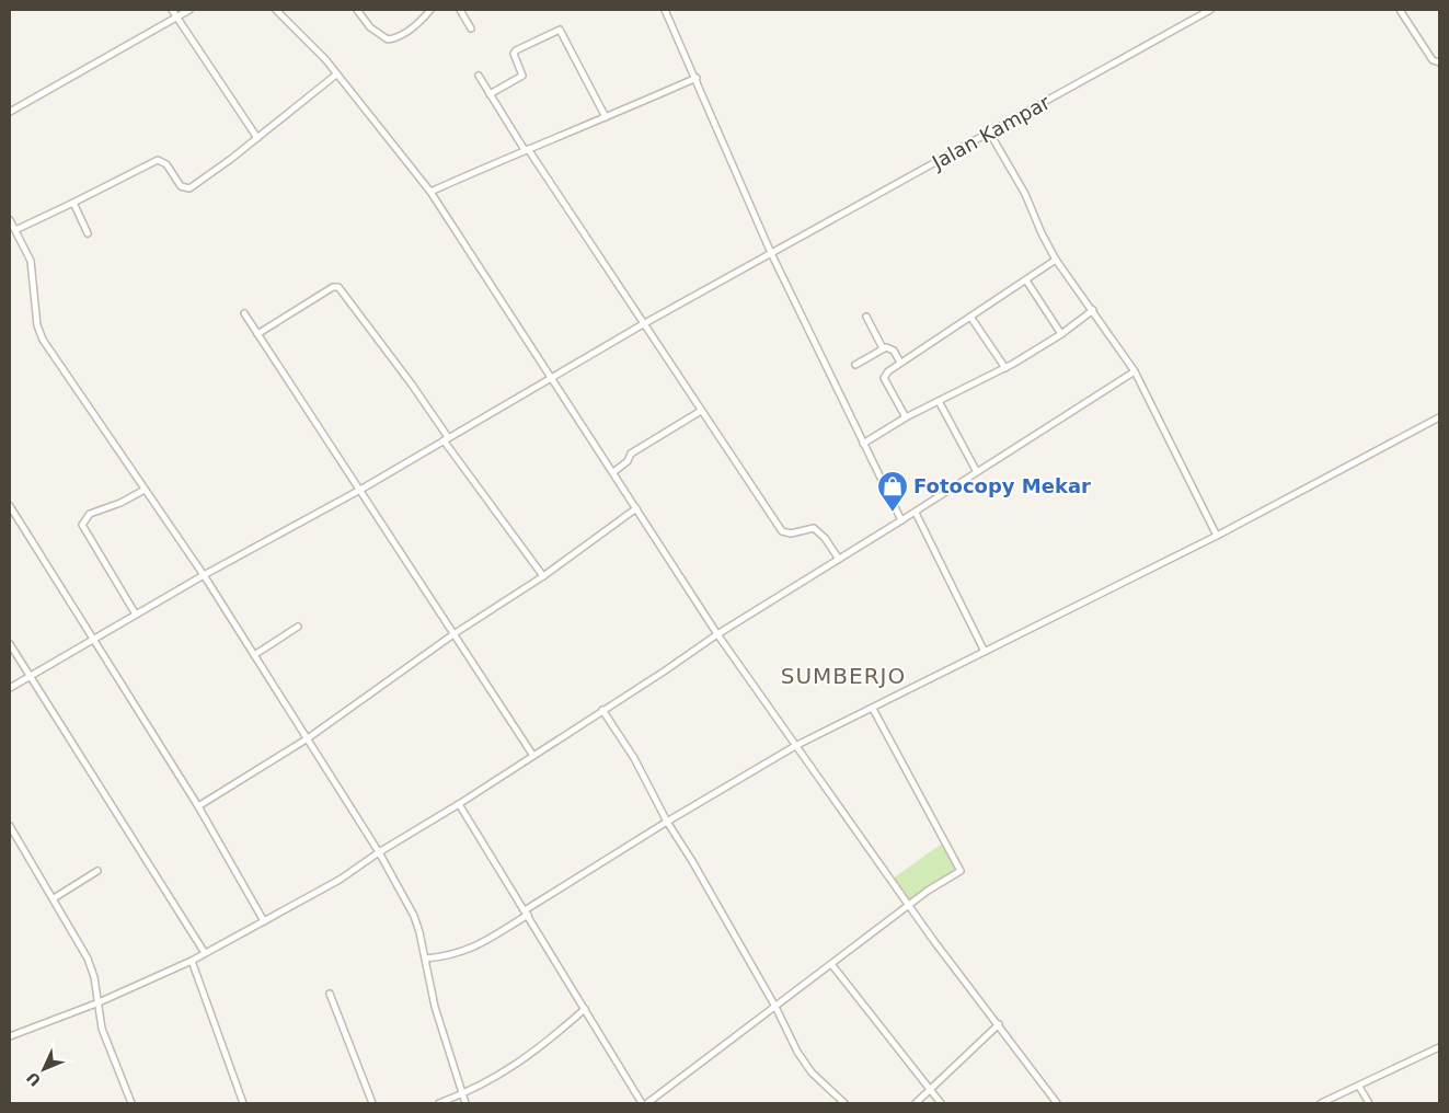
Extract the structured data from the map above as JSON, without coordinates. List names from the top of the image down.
{
  "streets": {
    "street": ["Jalan Kampar"]
  },
  "districts": ["SUMBERJO"],
  "places": {
    "shop": ["Fotocopy Mekar"]
  },
  "north": "bottom left"
}
